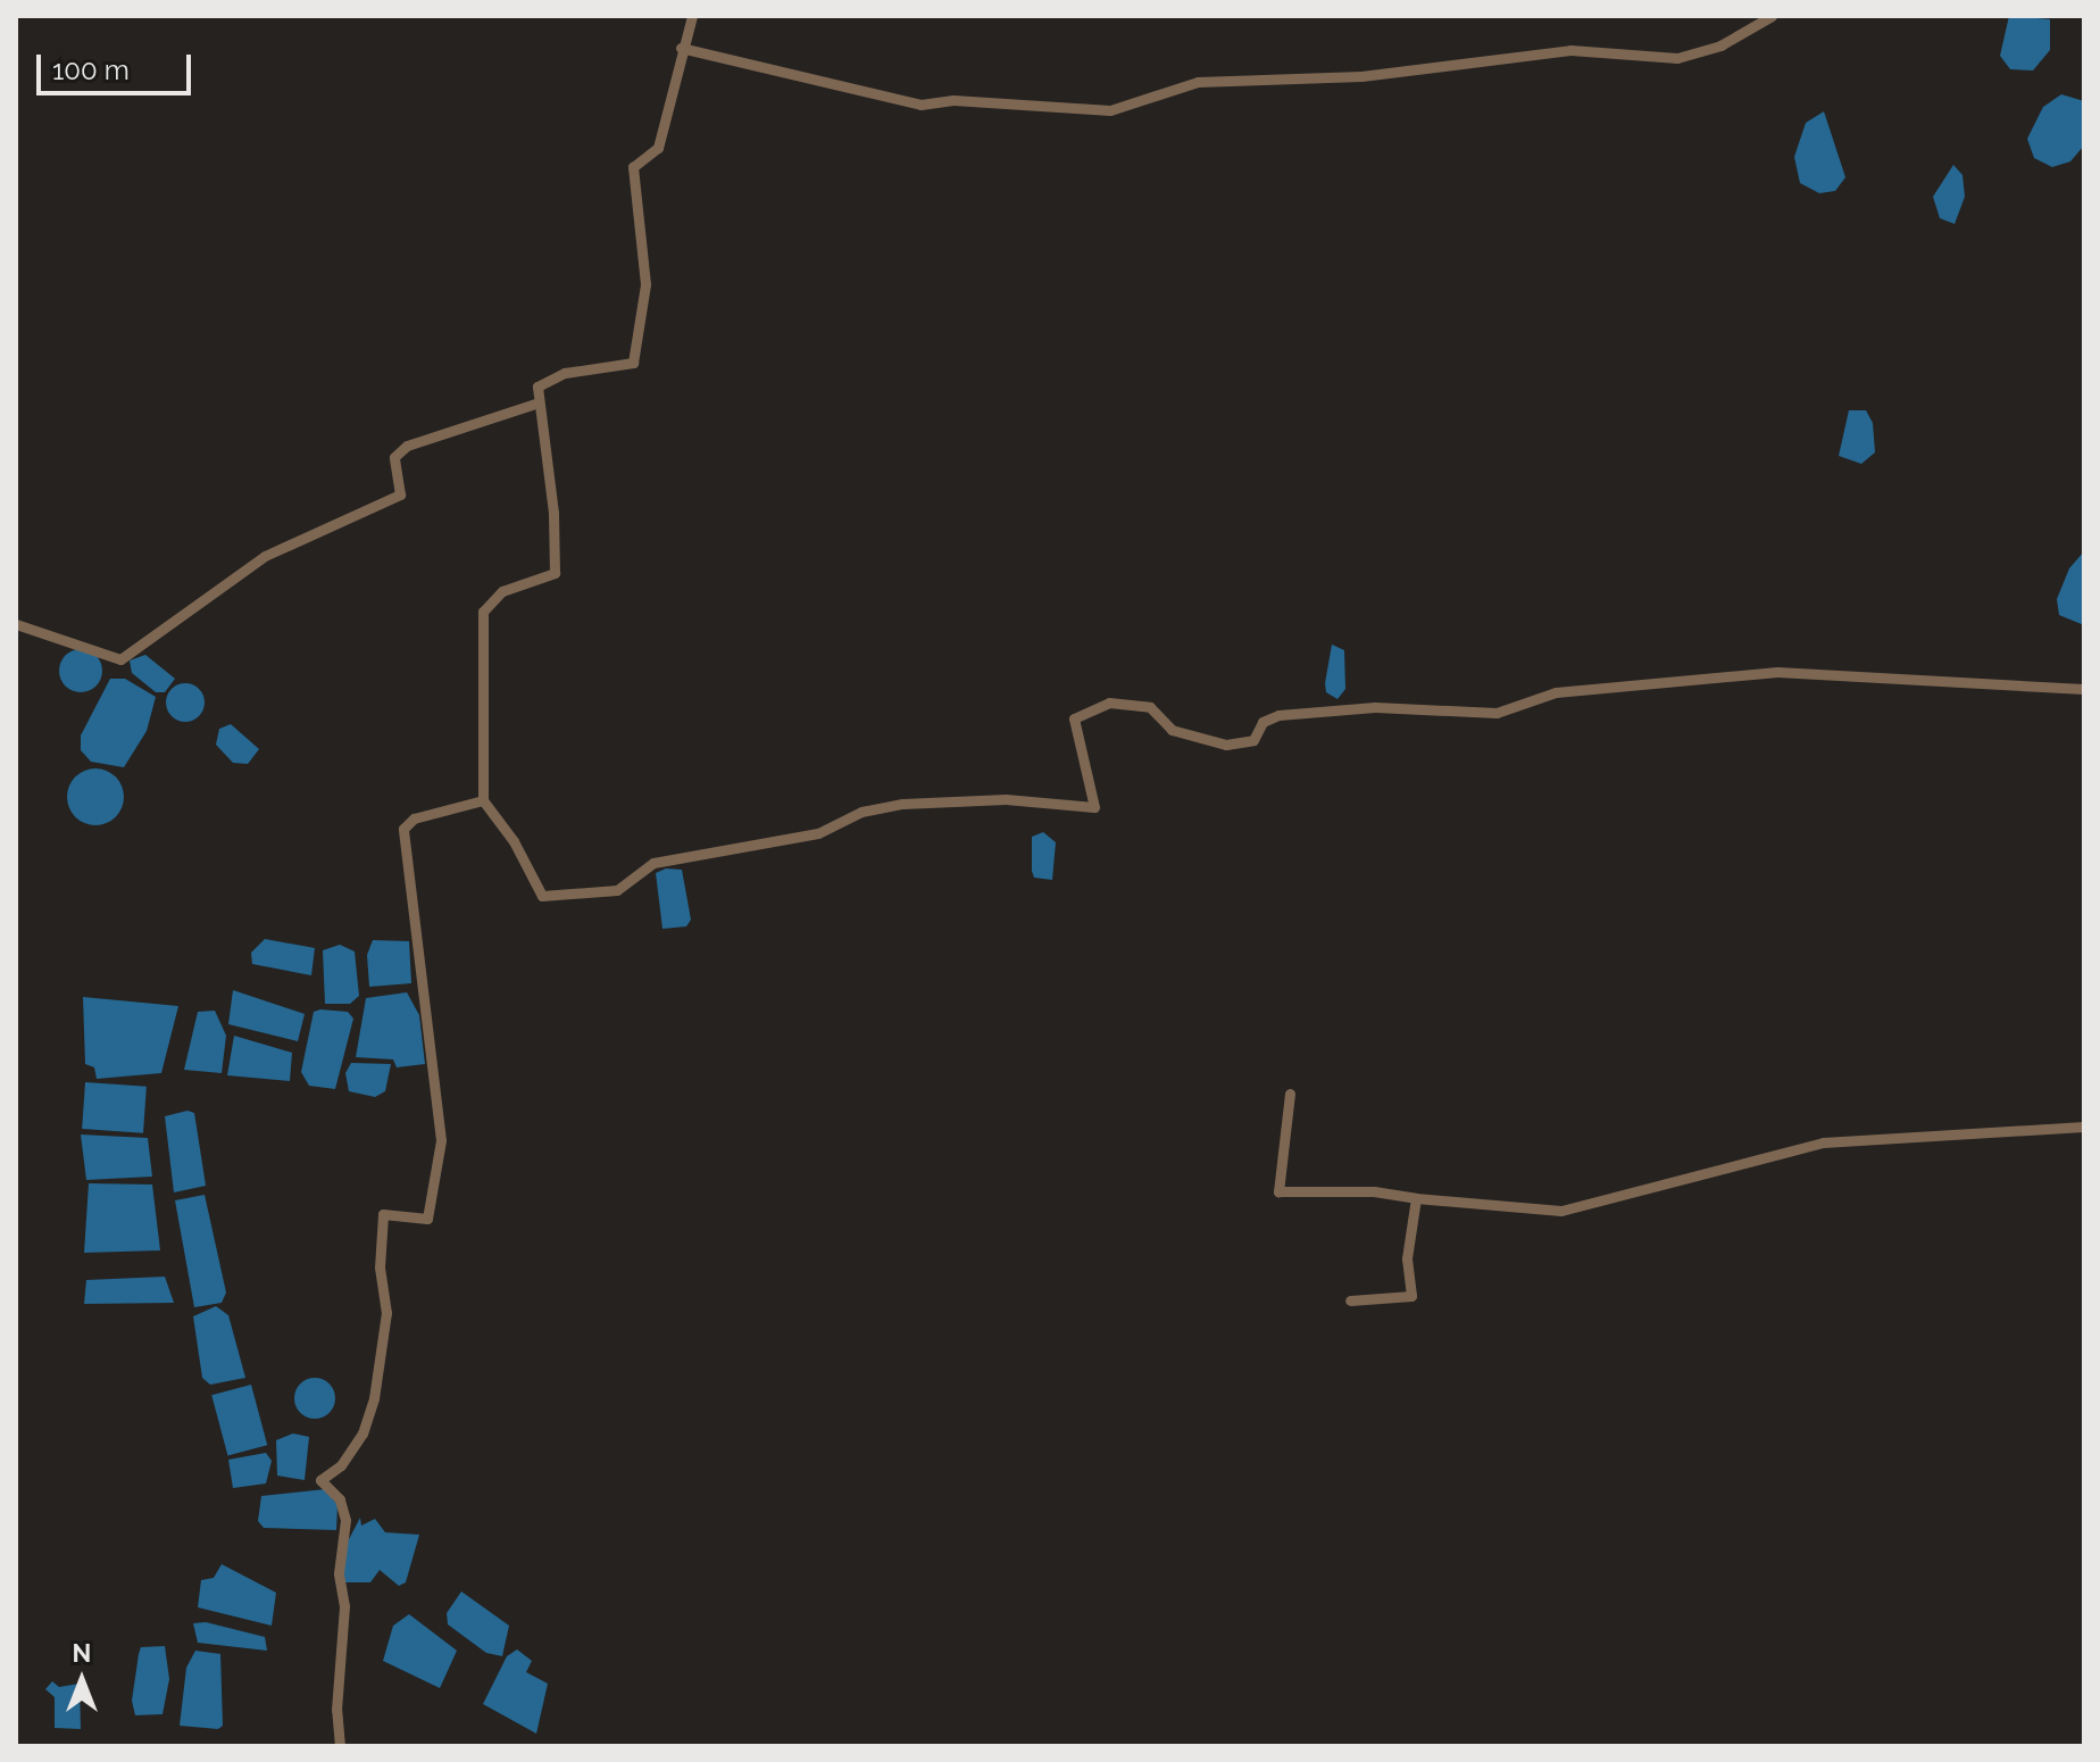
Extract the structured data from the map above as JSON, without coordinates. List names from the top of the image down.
{
  "scale_bar": "100 m",
  "north": "top"
}
